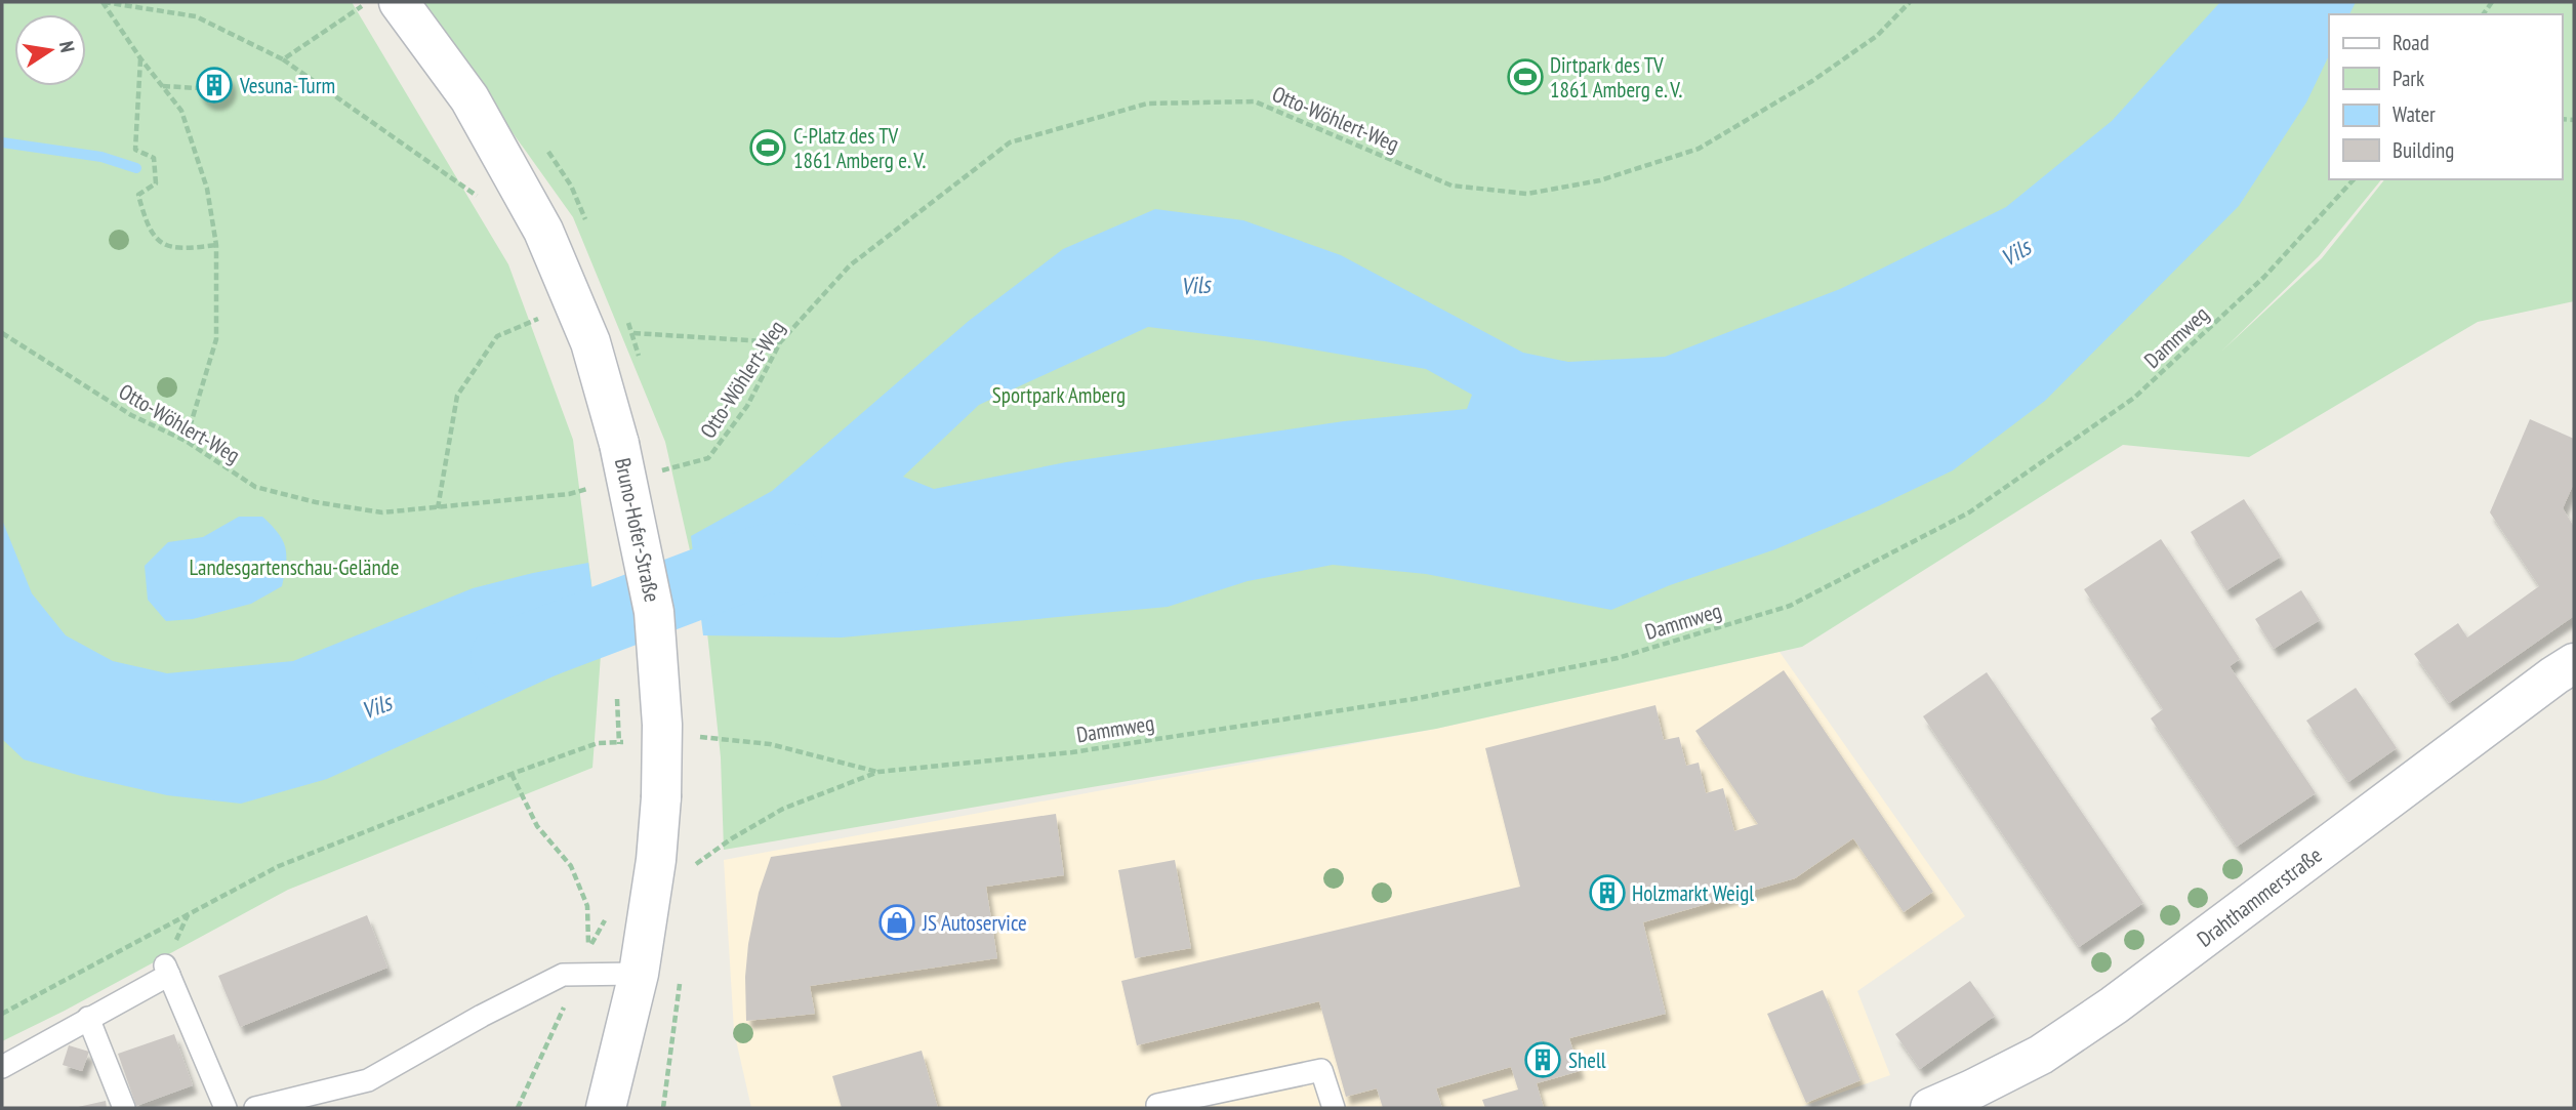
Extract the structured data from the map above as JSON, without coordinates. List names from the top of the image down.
{
  "streets": {
    "main road": ["Bruno-Hofer-Straße", "Drahthammerstraße"],
    "path": ["Otto-Wöhlert-Weg", "Dammweg"]
  },
  "water": ["Vils"],
  "parks": ["Sportpark Amberg", "Landesgartenschau-Gelände"],
  "places": {
    "sports": ["Dirtpark des TV 1861 Amberg e. V.", "C-Platz des TV 1861 Amberg e. V."],
    "building": ["Vesuna-Turm", "Holzmarkt Weigl", "Shell"],
    "shop": ["JS Autoservice"]
  },
  "legend": [
    "Road",
    "Park",
    "Water",
    "Building"
  ],
  "north": "right"
}
